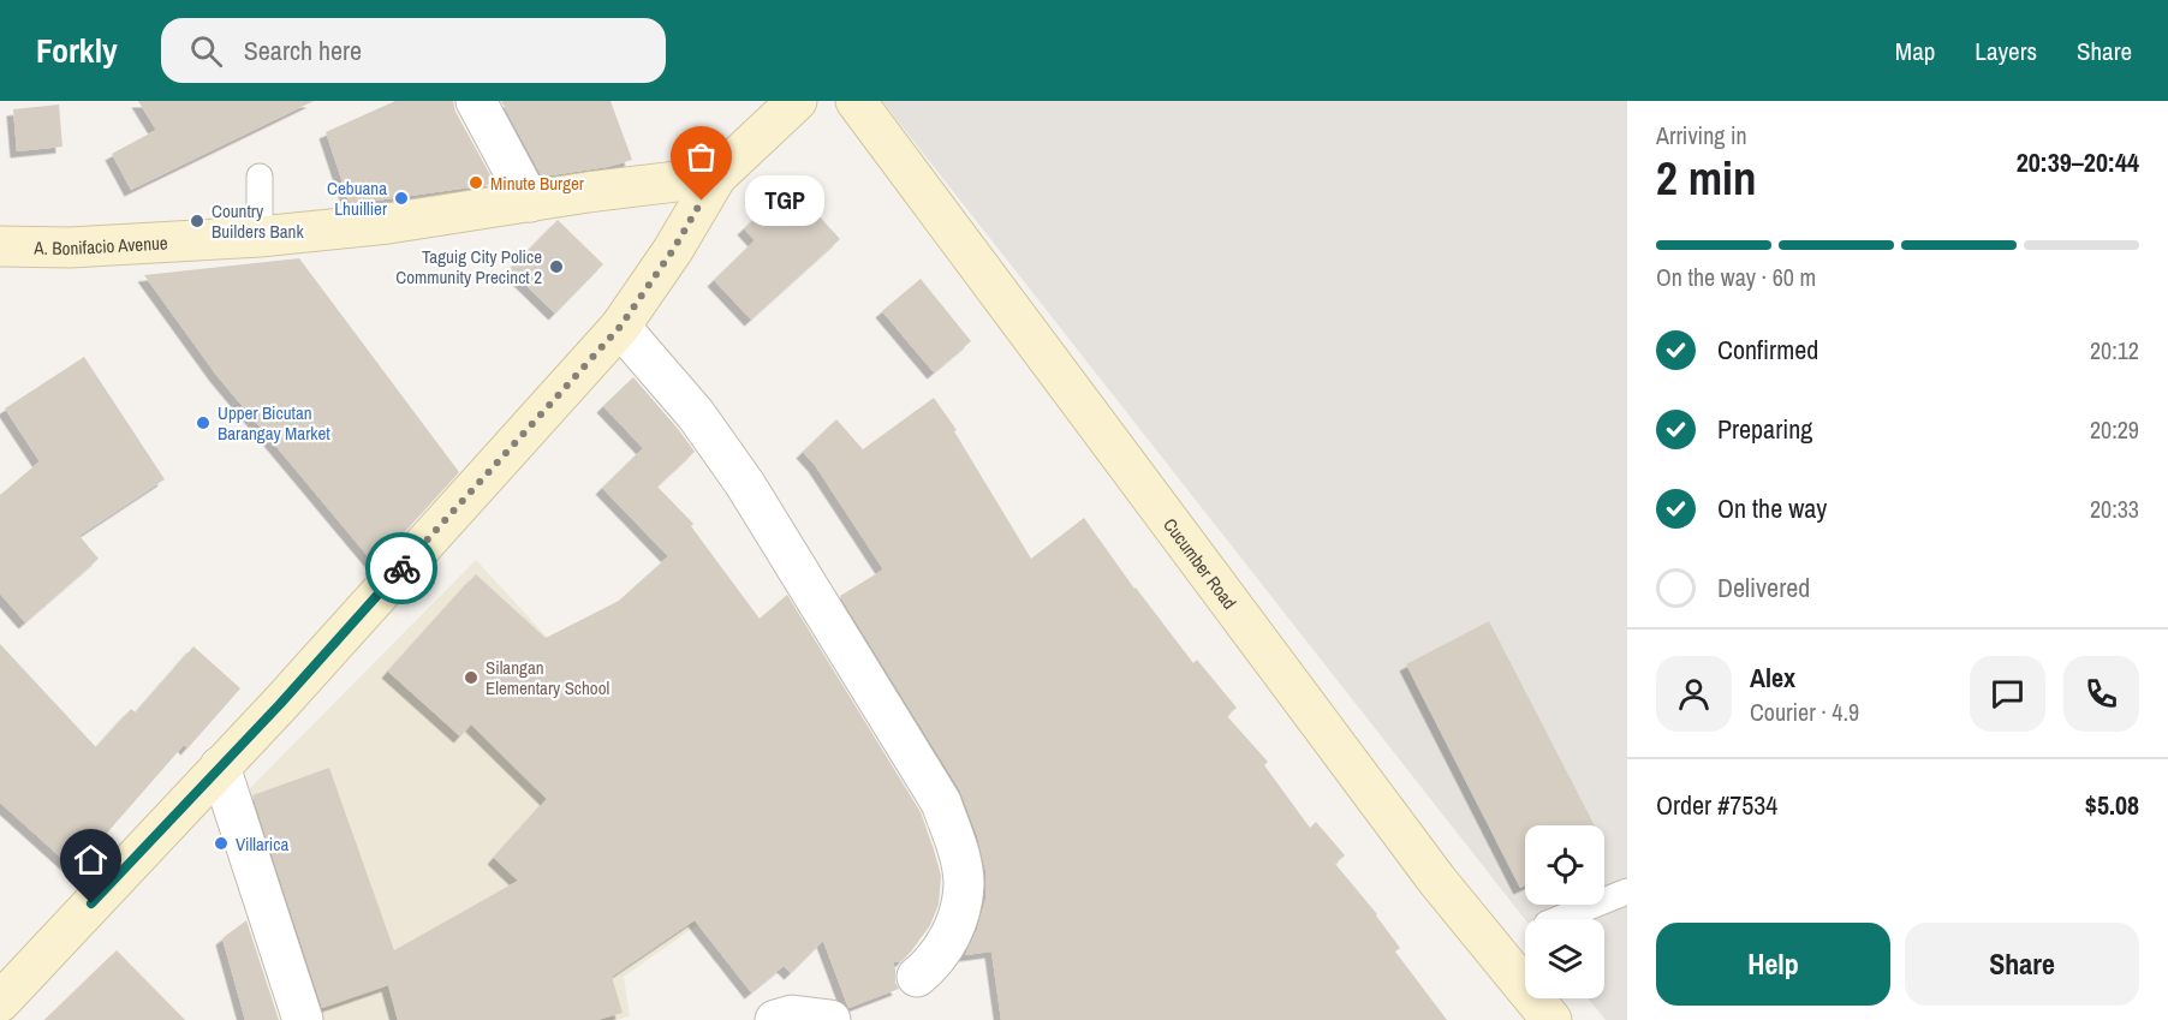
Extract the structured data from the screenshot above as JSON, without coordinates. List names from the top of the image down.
{
  "streets": {
    "street": ["A. Bonifacio Avenue", "Cucumber Road"]
  },
  "places": [
    "Minute Burger",
    "Cebuana Lhuillier",
    "TGP",
    "Country Builders Bank",
    "Taguig City Police Community Precinct 2",
    "Upper Bicutan Barangay Market",
    "Silangan Elementary School",
    "Villarica"
  ],
  "page": {
    "header": "Forkly",
    "search": "Search here",
    "nav": ["Map", "Layers", "Share"],
    "heading": ["2 min", "Arriving in", "20:39–20:44"],
    "panel": [
      "Alex",
      "Courier · 4.9",
      "Order #7534",
      "$5.08"
    ],
    "bubble": "TGP",
    "bar": "On the way · 60 m",
    "list": [
      ["Confirmed", "20:12"],
      ["Preparing", "20:29"],
      ["On the way", "20:33"],
      "Delivered"
    ],
    "buttons": ["Help", "Share"]
  }
}
